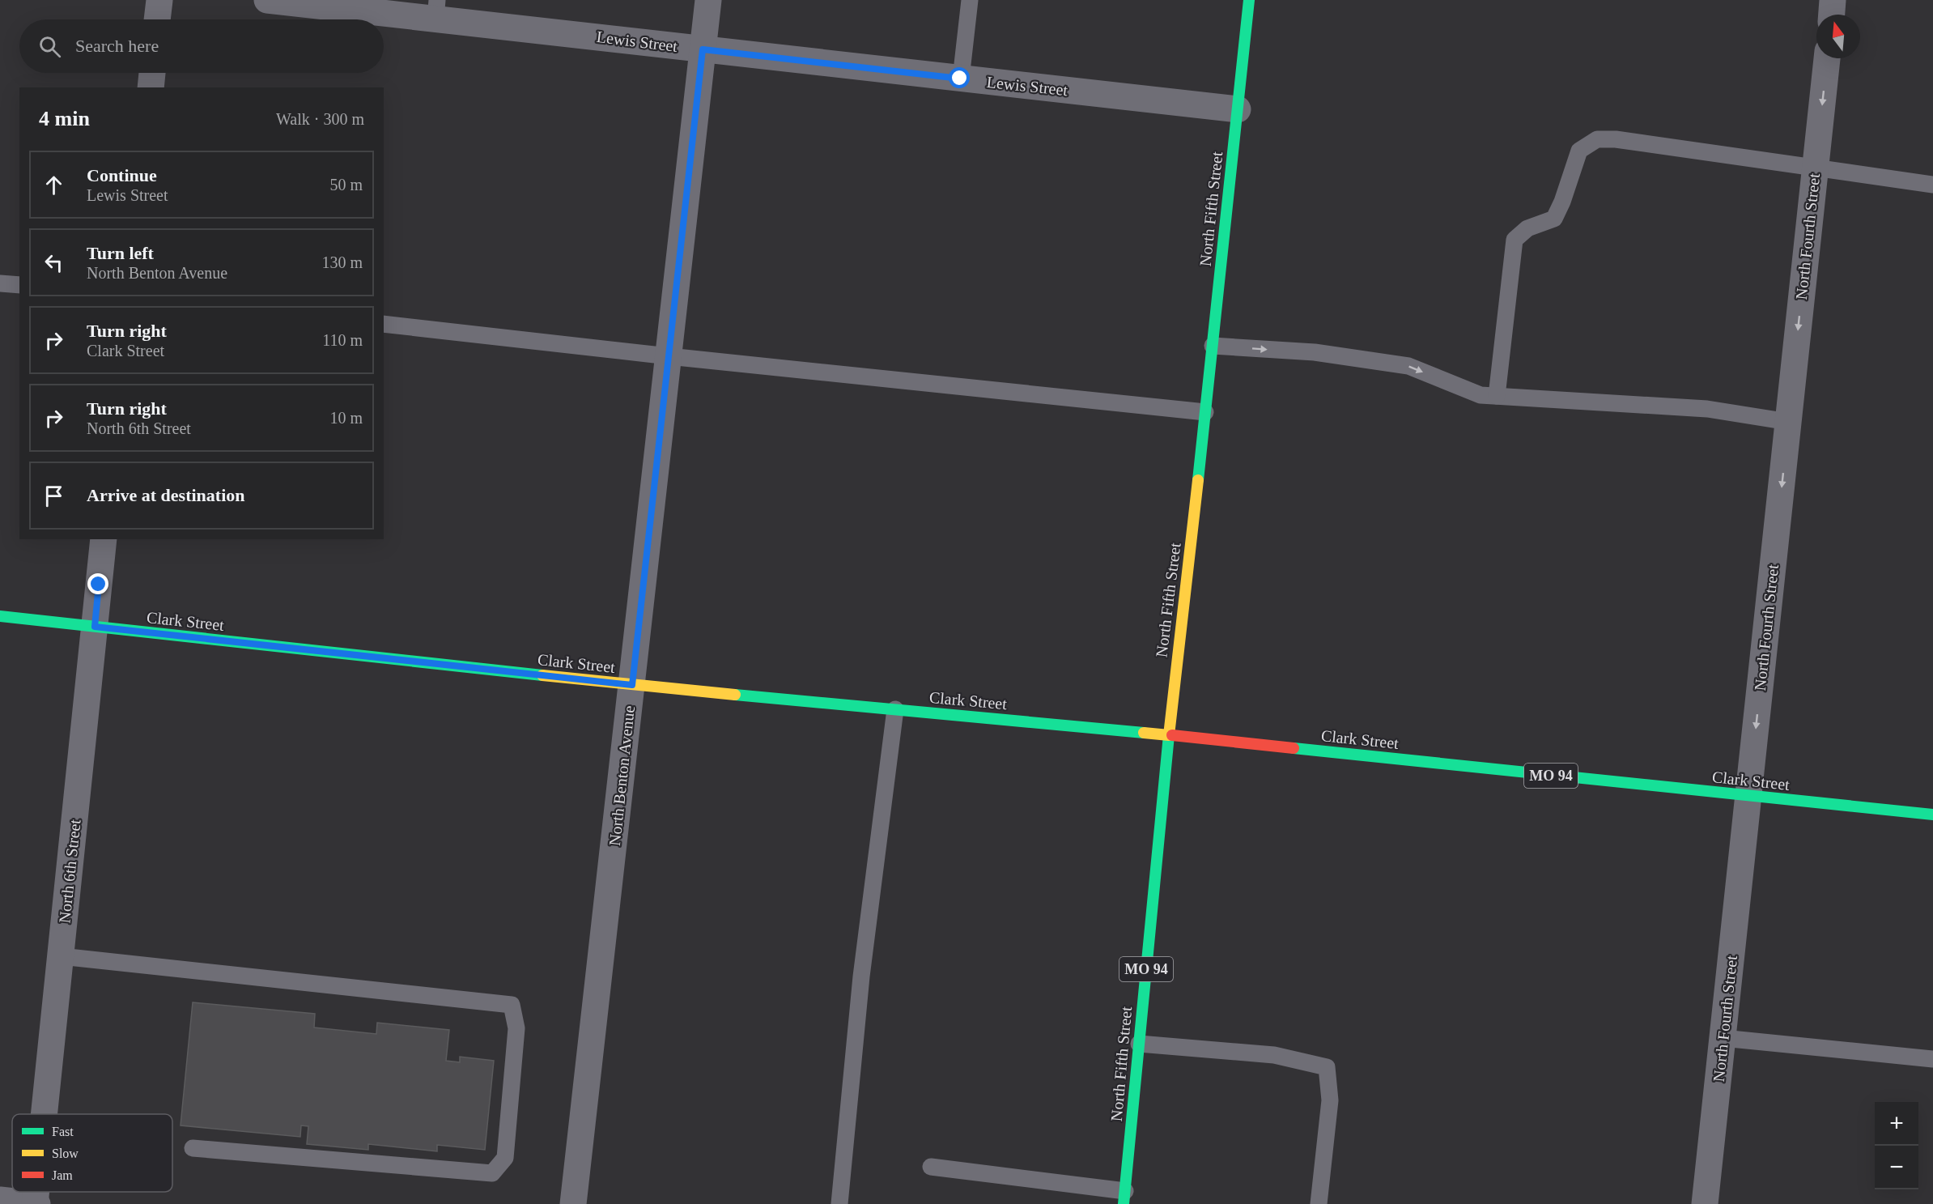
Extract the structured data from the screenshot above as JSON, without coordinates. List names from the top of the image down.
{
  "streets": {
    "main road": ["North Fifth Street", "Clark Street", "MO 94"],
    "street": [
      "Lewis Street",
      "North Fourth Street",
      "North Benton Avenue",
      "North 6th Street"
    ]
  },
  "crossings": [
    ["Lewis Street", "North Fifth Street"],
    ["Lewis Street", "North Benton Avenue"],
    ["North Fifth Street", "Clark Street"],
    ["North Fourth Street", "Clark Street"],
    ["Clark Street", "North Benton Avenue"],
    ["Clark Street", "North 6th Street"]
  ],
  "one_way": ["North Fourth Street"],
  "legend": ["Fast", "Slow", "Jam"],
  "north": "top",
  "page": {
    "search": "Search here",
    "heading": ["4 min", "Walk · 300 m"],
    "list": [
      ["Continue", "Lewis Street", "50 m"],
      ["Turn left", "North Benton Avenue", "130 m"],
      ["Turn right", "Clark Street", "110 m"],
      ["Turn right", "North 6th Street", "10 m"],
      "Arrive at destination"
    ],
    "map_buttons": ["+", "−"]
  }
}
